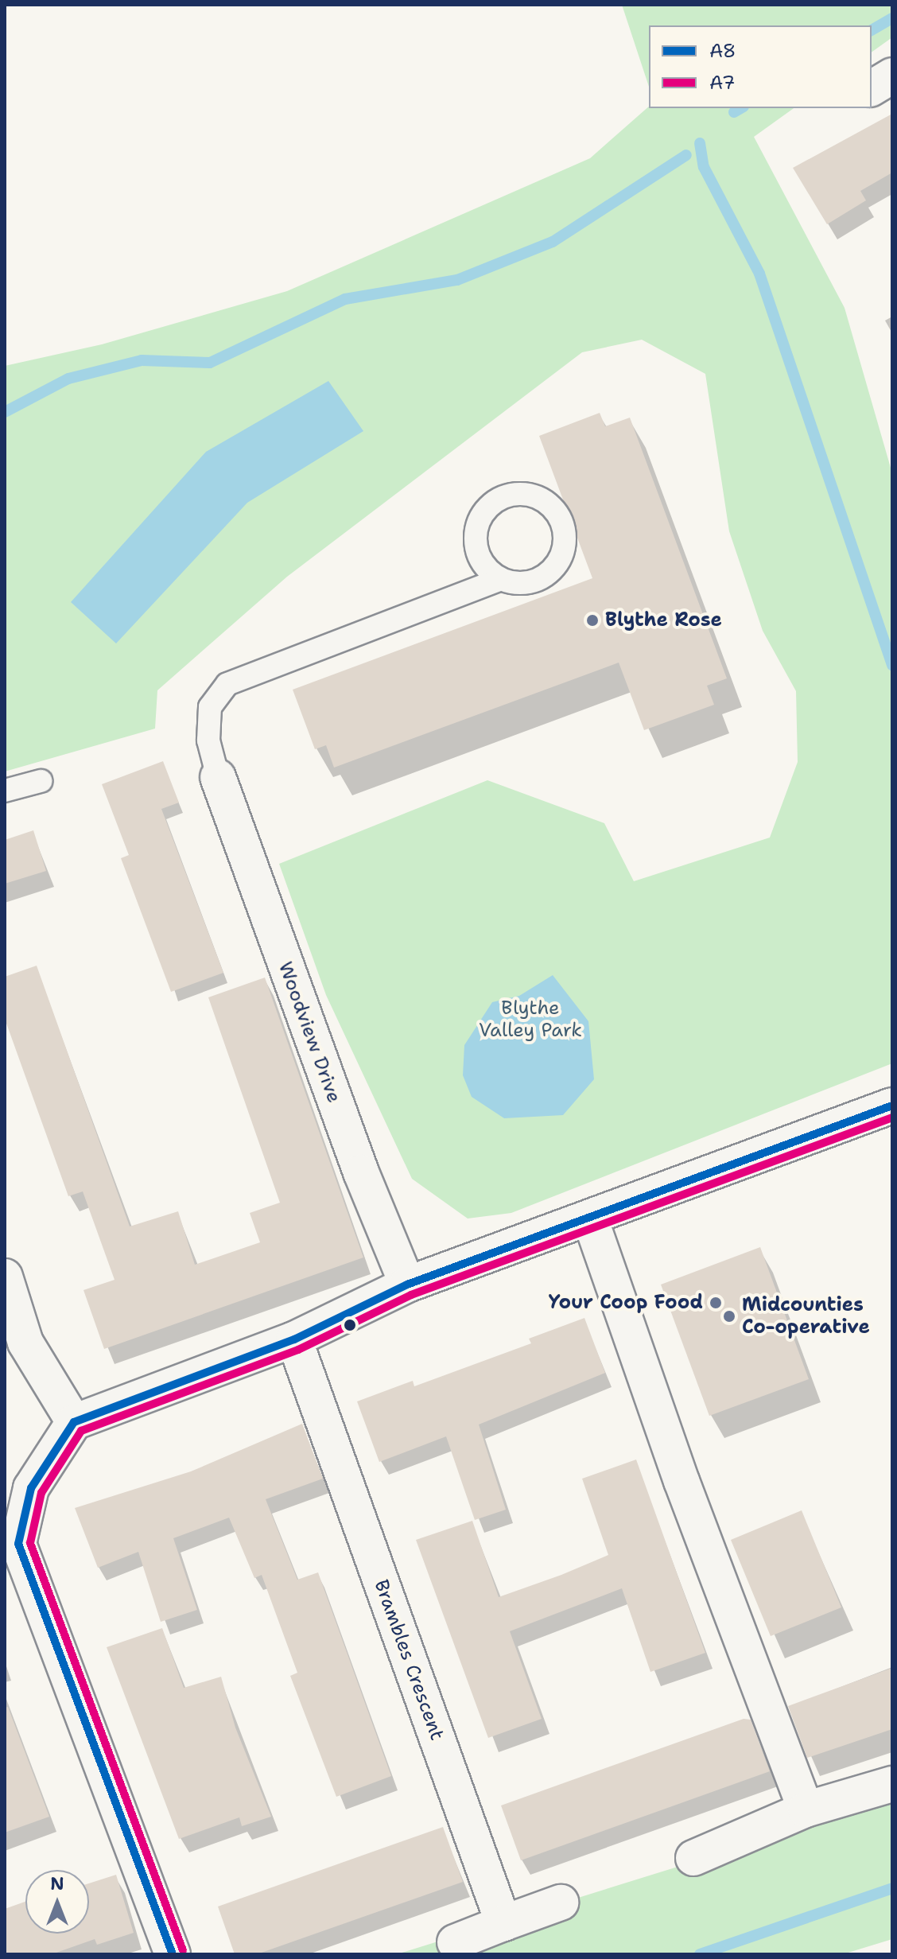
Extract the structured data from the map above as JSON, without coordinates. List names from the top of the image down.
{
  "streets": {
    "street": ["Woodview Drive", "Brambles Crescent"]
  },
  "parks": ["Blythe Valley Park"],
  "places": ["Blythe Rose", "Your Coop Food", "Midcounties Co-operative"],
  "lines": ["transit line A8", "transit line A7"],
  "legend": ["A8", "A7"],
  "north": "top"
}
